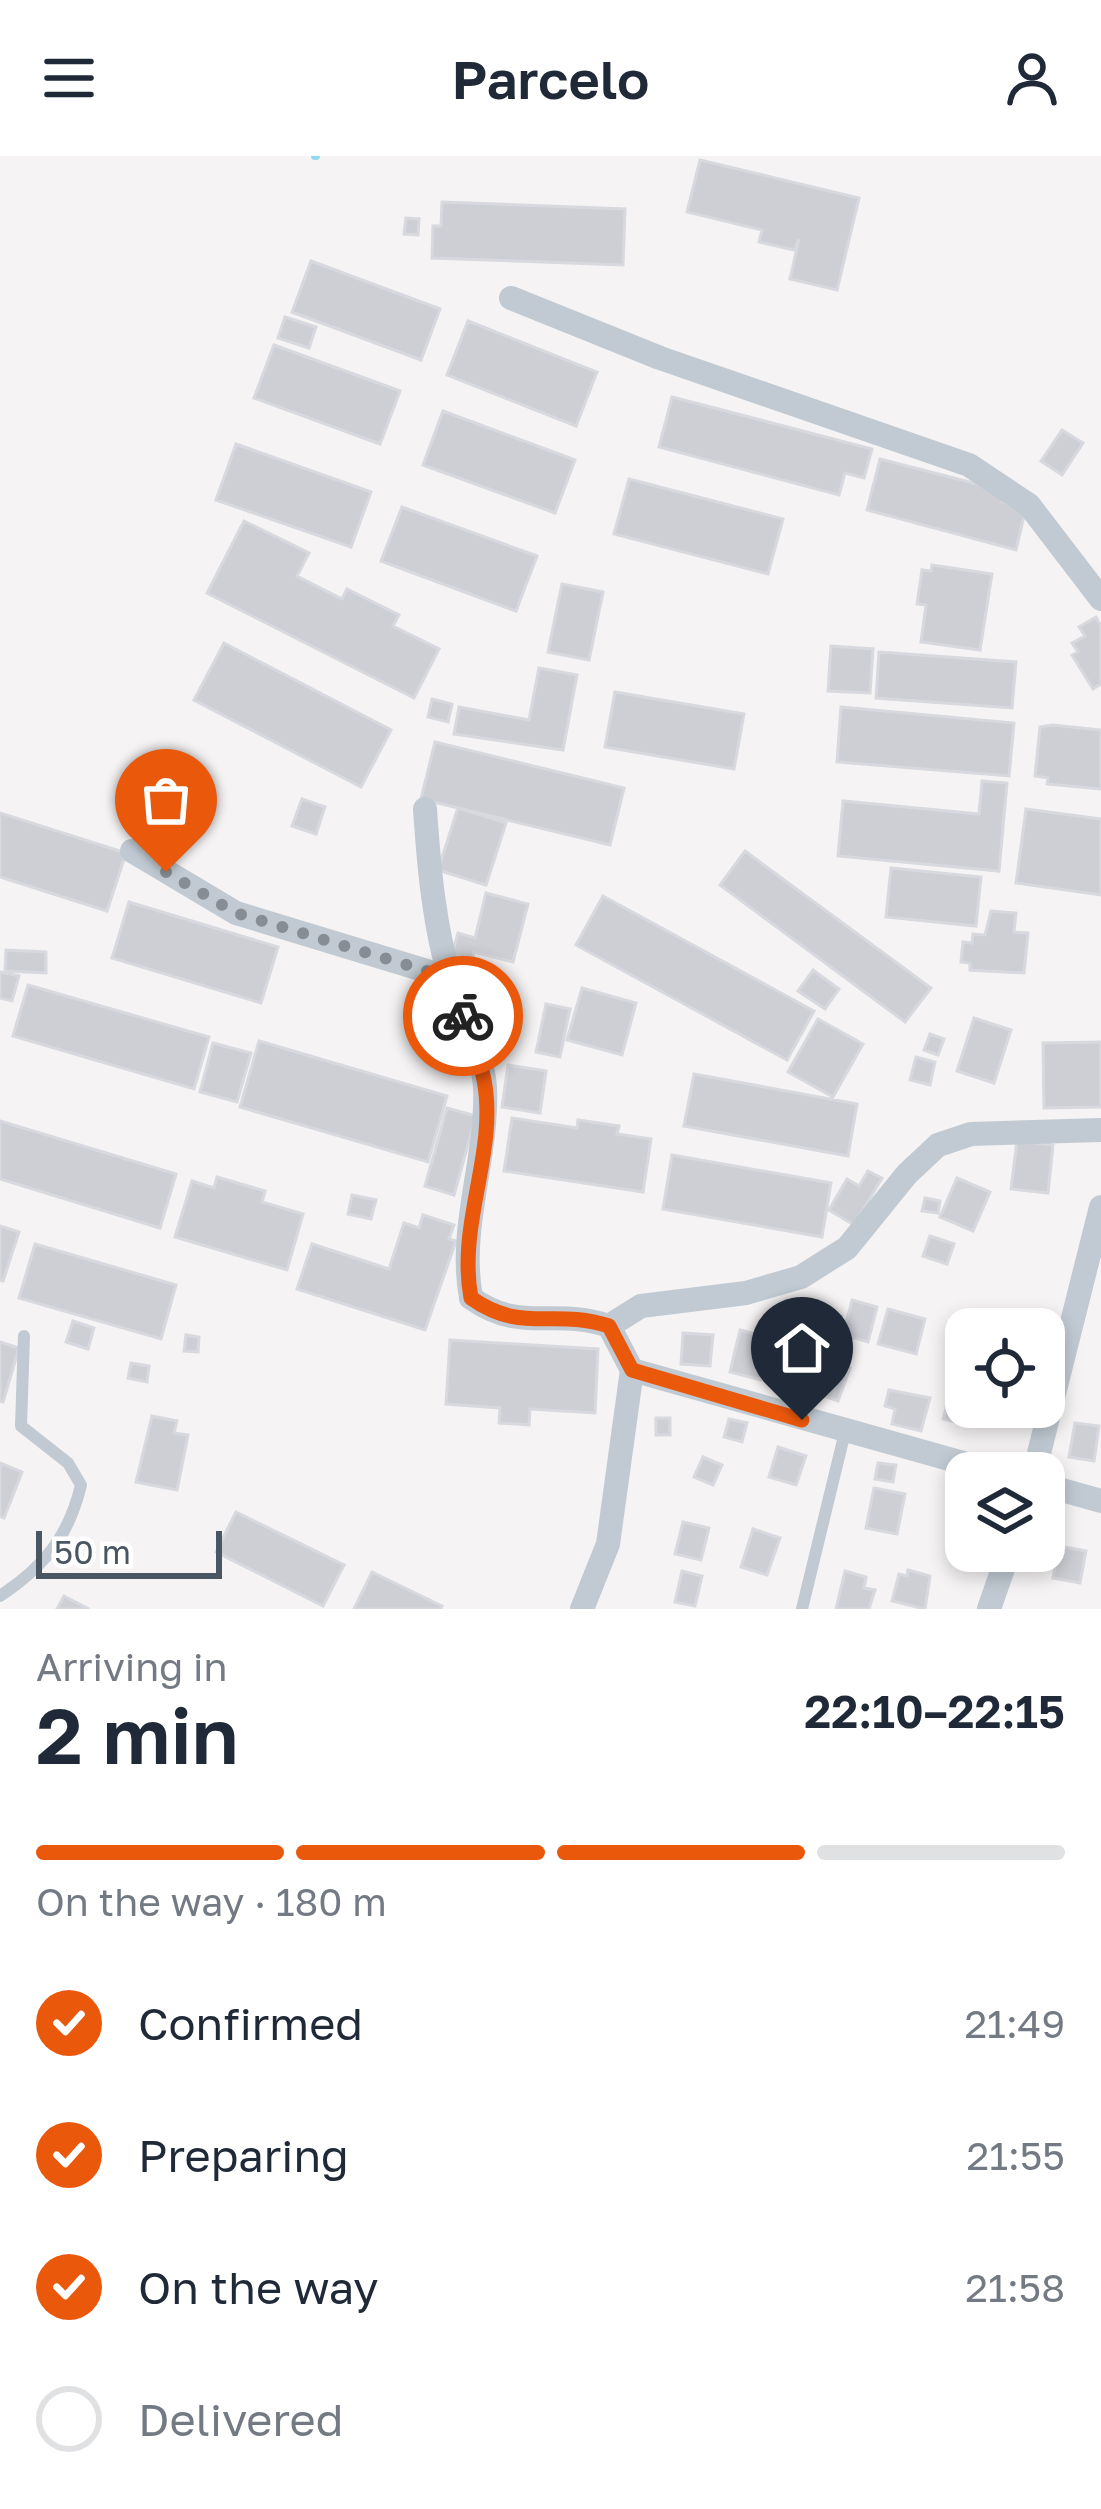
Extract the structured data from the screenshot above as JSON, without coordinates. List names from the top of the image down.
{
  "scale_bar": "50 m",
  "page": {
    "header": "Parcelo",
    "scale": "50 m",
    "heading": ["2 min", "Arriving in", "22:10–22:15"],
    "bar": "On the way · 180 m",
    "list": [
      ["Confirmed", "21:49"],
      ["Preparing", "21:55"],
      ["On the way", "21:58"],
      "Delivered"
    ]
  }
}
